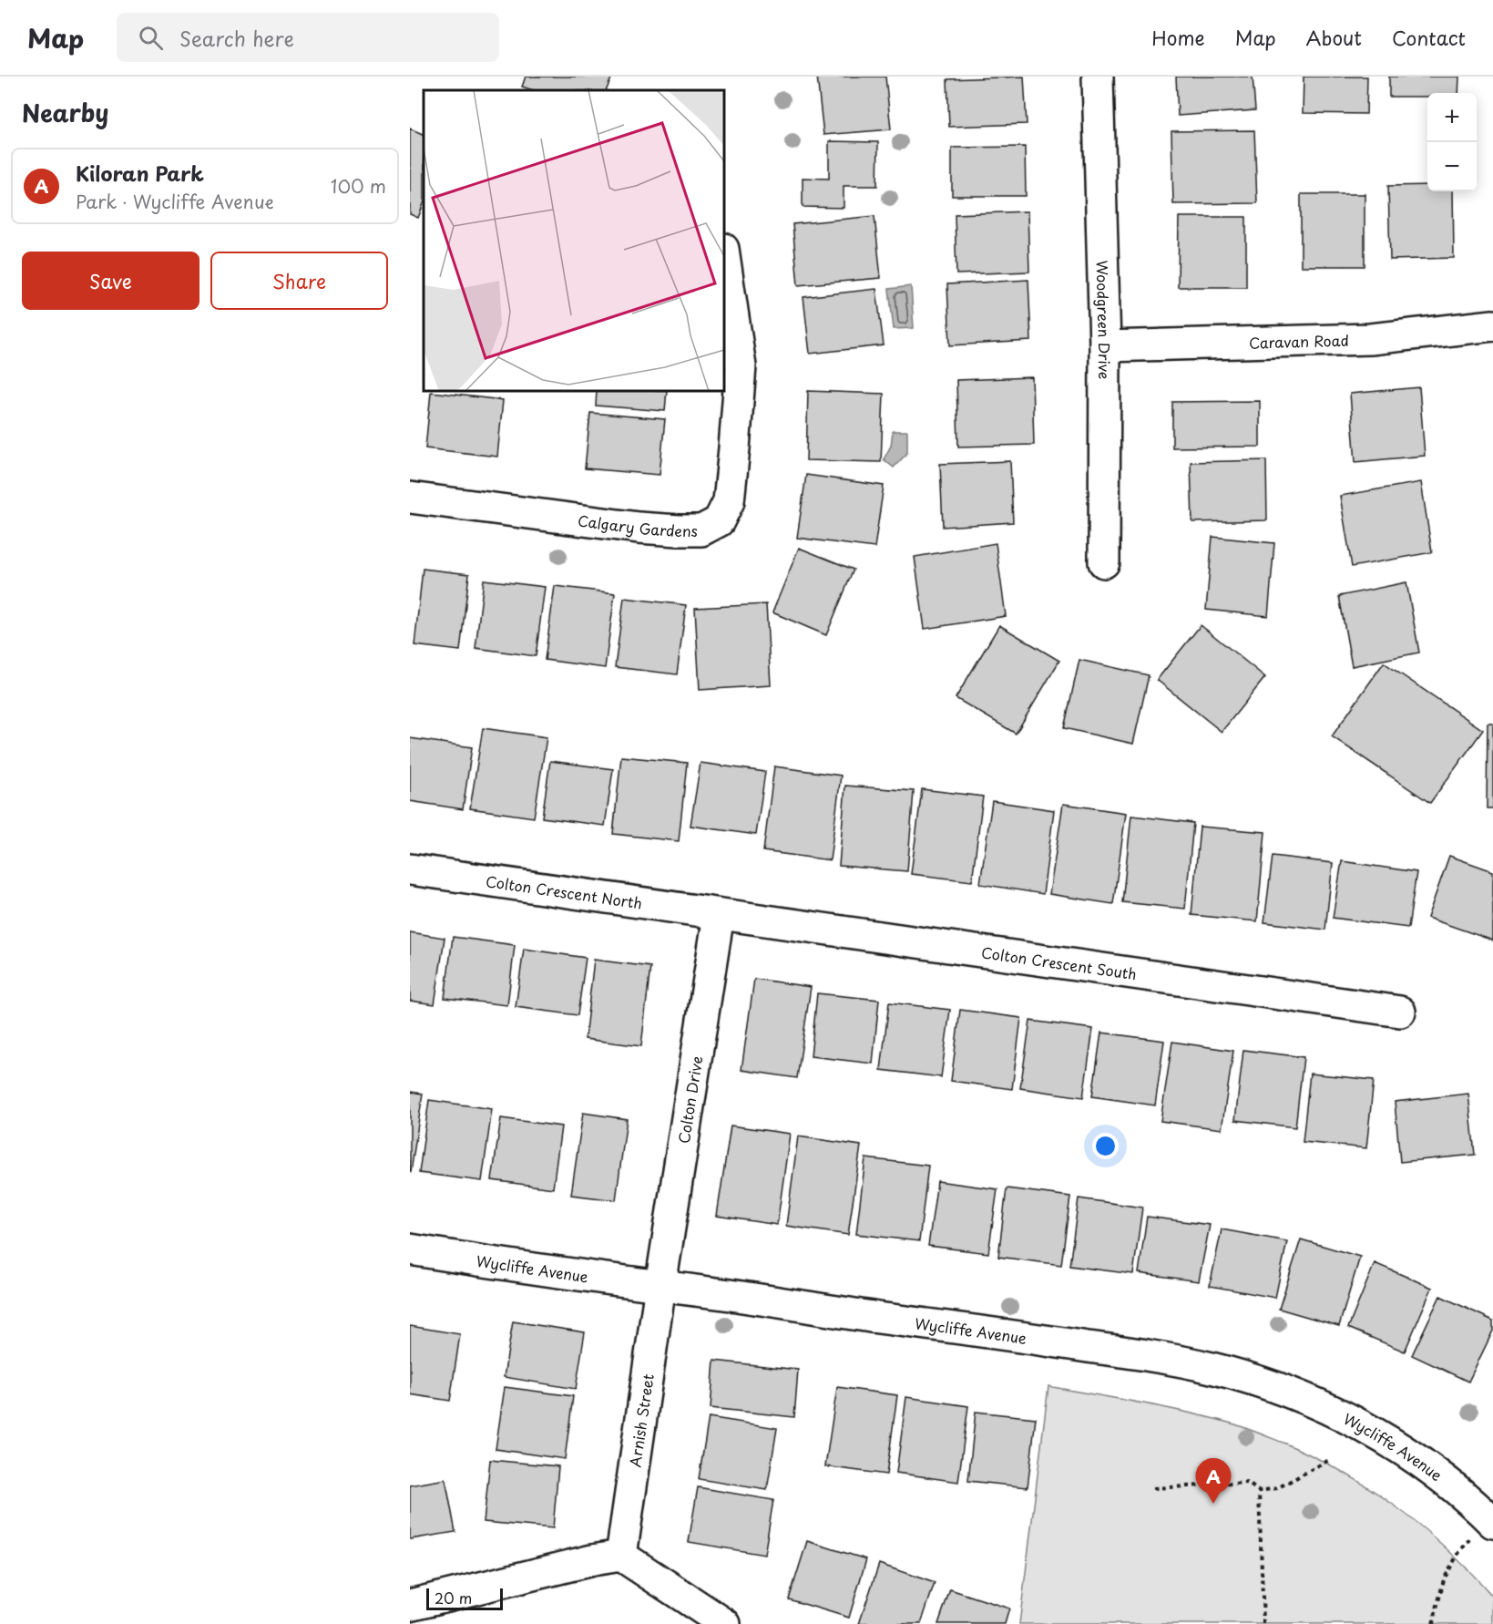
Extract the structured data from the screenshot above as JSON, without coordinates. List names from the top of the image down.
{
  "streets": {
    "street": [
      "Woodgreen Drive",
      "Caravan Road",
      "Calgary Gardens",
      "Colton Crescent North",
      "Colton Crescent South",
      "Colton Drive",
      "Wycliffe Avenue",
      "Arnish Street"
    ]
  },
  "crossings": [
    ["Woodgreen Drive", "Caravan Road"],
    ["Colton Crescent North", "Colton Crescent South"],
    ["Colton Crescent North", "Colton Drive"],
    ["Colton Crescent South", "Colton Drive"],
    ["Colton Drive", "Wycliffe Avenue"],
    ["Colton Drive", "Arnish Street"],
    ["Wycliffe Avenue", "Arnish Street"]
  ],
  "scale_bar": "20 m",
  "page": {
    "header": "Map",
    "search": "Search here",
    "nav": [
      "Home",
      "Map",
      "About",
      "Contact"
    ],
    "heading": "Nearby",
    "map_buttons": ["+", "−"],
    "list": [
      {
        "mark": "A",
        "name": "Kiloran Park",
        "note": "Park · Wycliffe Avenue",
        "value": "100 m"
      }
    ],
    "buttons": ["Save", "Share"],
    "pins": "A",
    "scale": "20 m"
  }
}
